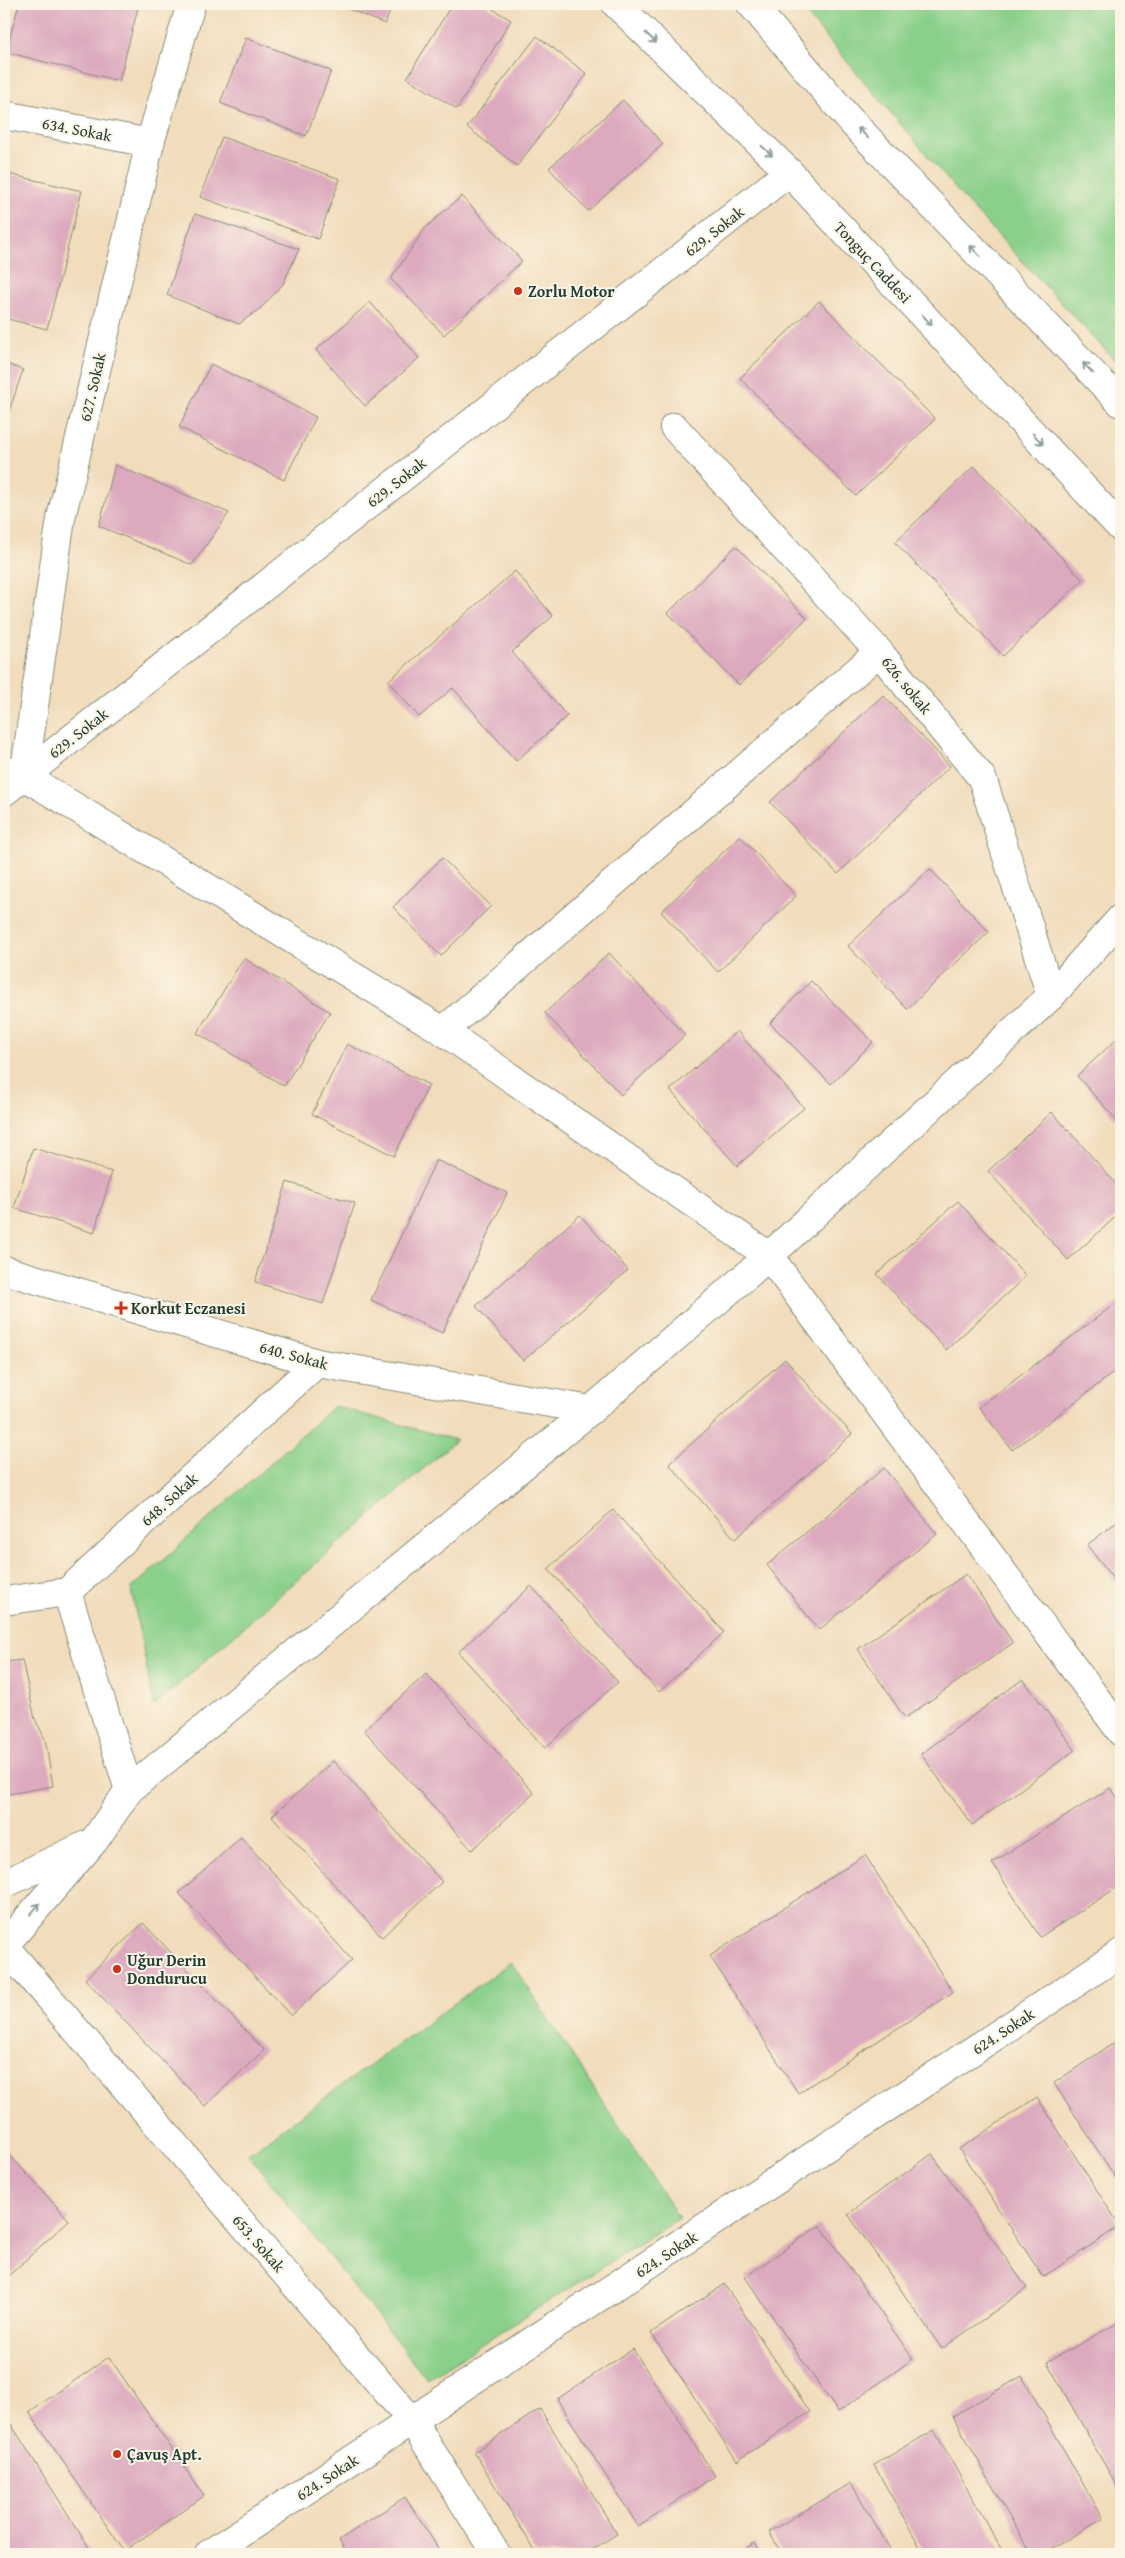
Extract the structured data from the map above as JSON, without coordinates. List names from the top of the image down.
{
  "streets": {
    "street": [
      "634. Sokak",
      "629. Sokak",
      "Tonguç Caddesi",
      "627. Sokak",
      "626. sokak",
      "640. Sokak",
      "648. Sokak",
      "624. Sokak",
      "653. Sokak"
    ]
  },
  "crossings": [
    ["634. Sokak", "627. Sokak"],
    ["629. Sokak", "Tonguç Caddesi"],
    ["629. Sokak", "627. Sokak"],
    ["640. Sokak", "648. Sokak"],
    ["624. Sokak", "653. Sokak"]
  ],
  "places": {
    "other": ["Zorlu Motor", "Uğur Derin Dondurucu", "Çavuş Apt."],
    "health": ["Korkut Eczanesi"]
  }
}
